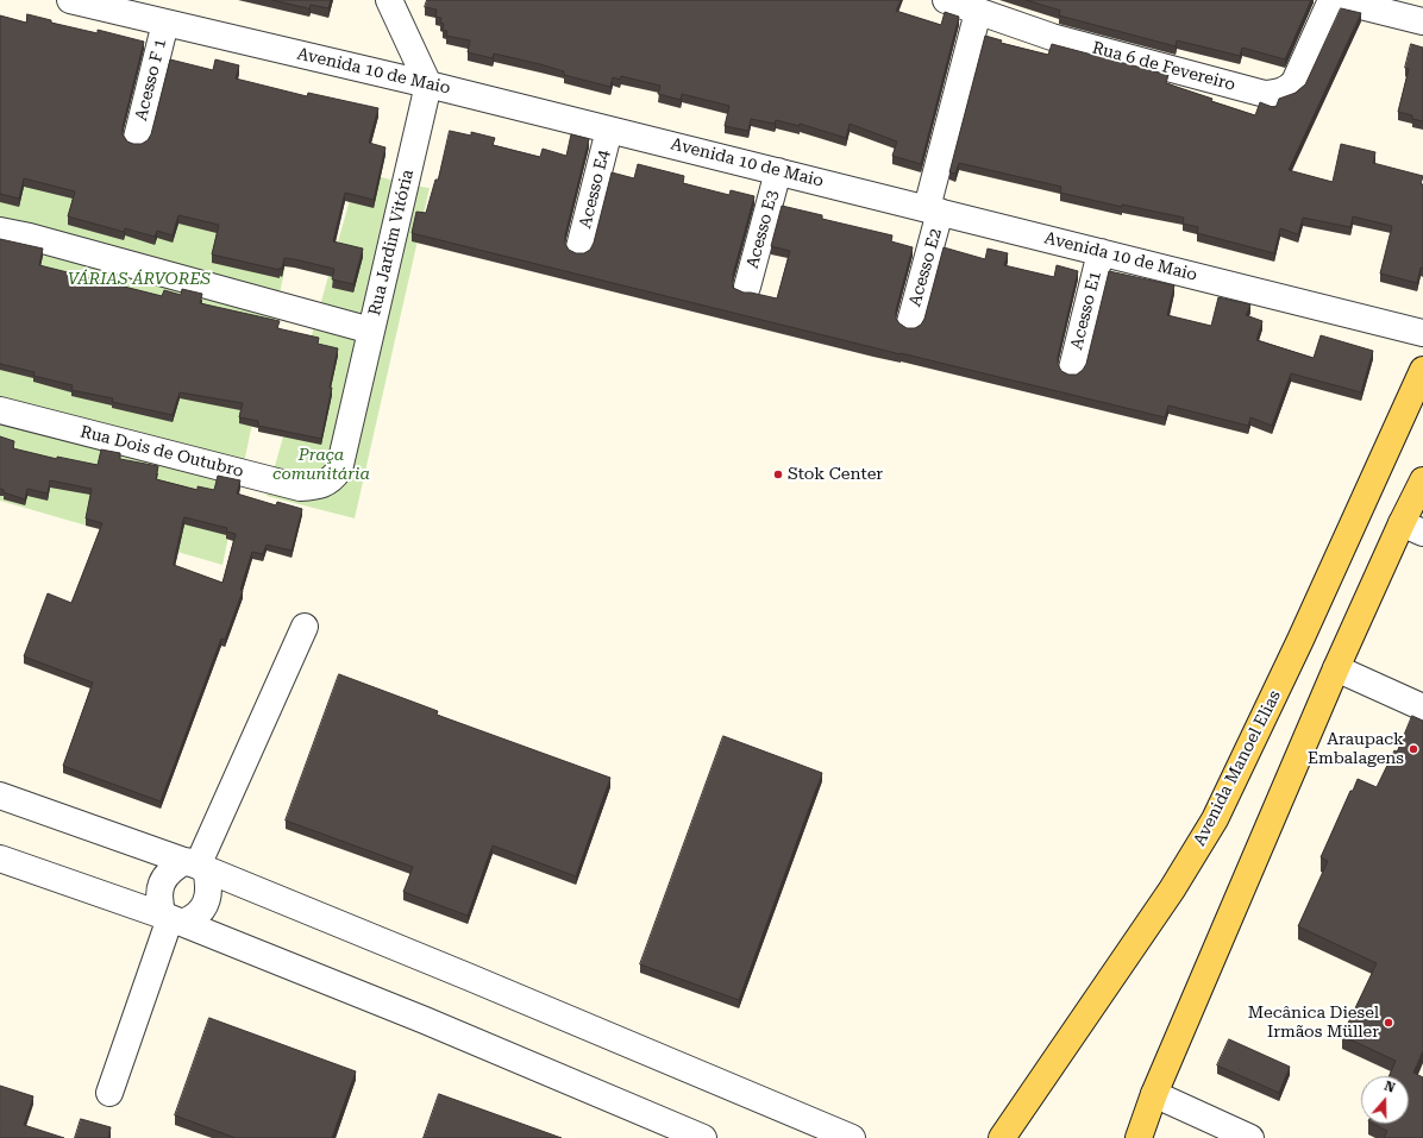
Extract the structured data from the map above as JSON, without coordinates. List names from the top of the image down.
{
  "streets": {
    "main road": ["Avenida Manoel Elias"],
    "street": [
      "Rua 6 de Fevereiro",
      "Avenida 10 de Maio",
      "Acesso F 1",
      "Acesso E4",
      "Acesso E3",
      "Rua Jardim Vitória",
      "Acesso E2",
      "Acesso E1",
      "Rua Dois de Outubro"
    ]
  },
  "crossings": [
    ["Rua 6 de Fevereiro", "Acesso E2"],
    ["Avenida 10 de Maio", "Acesso F 1"],
    ["Avenida 10 de Maio", "Acesso E4"],
    ["Avenida 10 de Maio", "Acesso E3"],
    ["Avenida 10 de Maio", "Rua Jardim Vitória"],
    ["Avenida 10 de Maio", "Acesso E2"],
    ["Avenida 10 de Maio", "Acesso E1"],
    ["Rua Jardim Vitória", "Rua Dois de Outubro"]
  ],
  "parks": ["VÁRIAS ÁRVORES", "Praça comunitária"],
  "places": ["Stok Center", "Araupack Embalagens", "Mecânica Diesel Irmãos Müller"],
  "north": "top"
}
